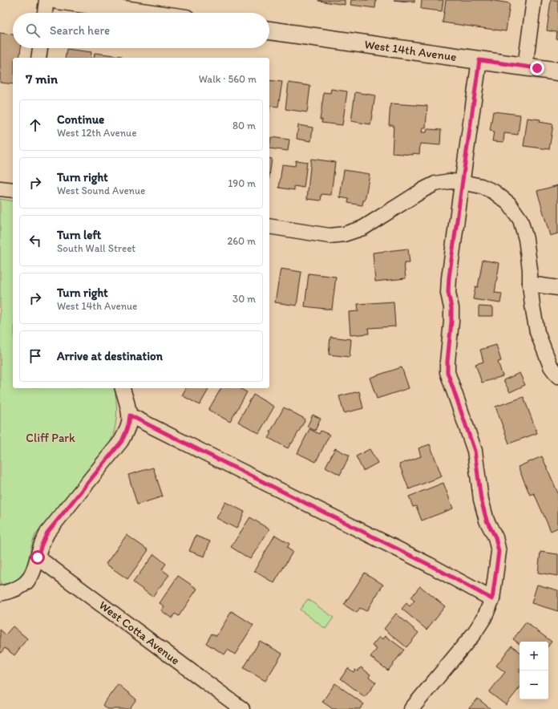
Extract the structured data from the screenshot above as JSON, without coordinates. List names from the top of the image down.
{
  "streets": {
    "street": ["West 14th Avenue", "West Cotta Avenue"]
  },
  "parks": ["Cliff Park"],
  "page": {
    "search": "Search here",
    "heading": ["7 min", "Walk · 560 m"],
    "list": [
      ["Continue", "West 12th Avenue", "80 m"],
      ["Turn right", "West Sound Avenue", "190 m"],
      ["Turn left", "South Wall Street", "260 m"],
      ["Turn right", "West 14th Avenue", "30 m"],
      "Arrive at destination"
    ],
    "map_buttons": ["+", "−"]
  }
}
